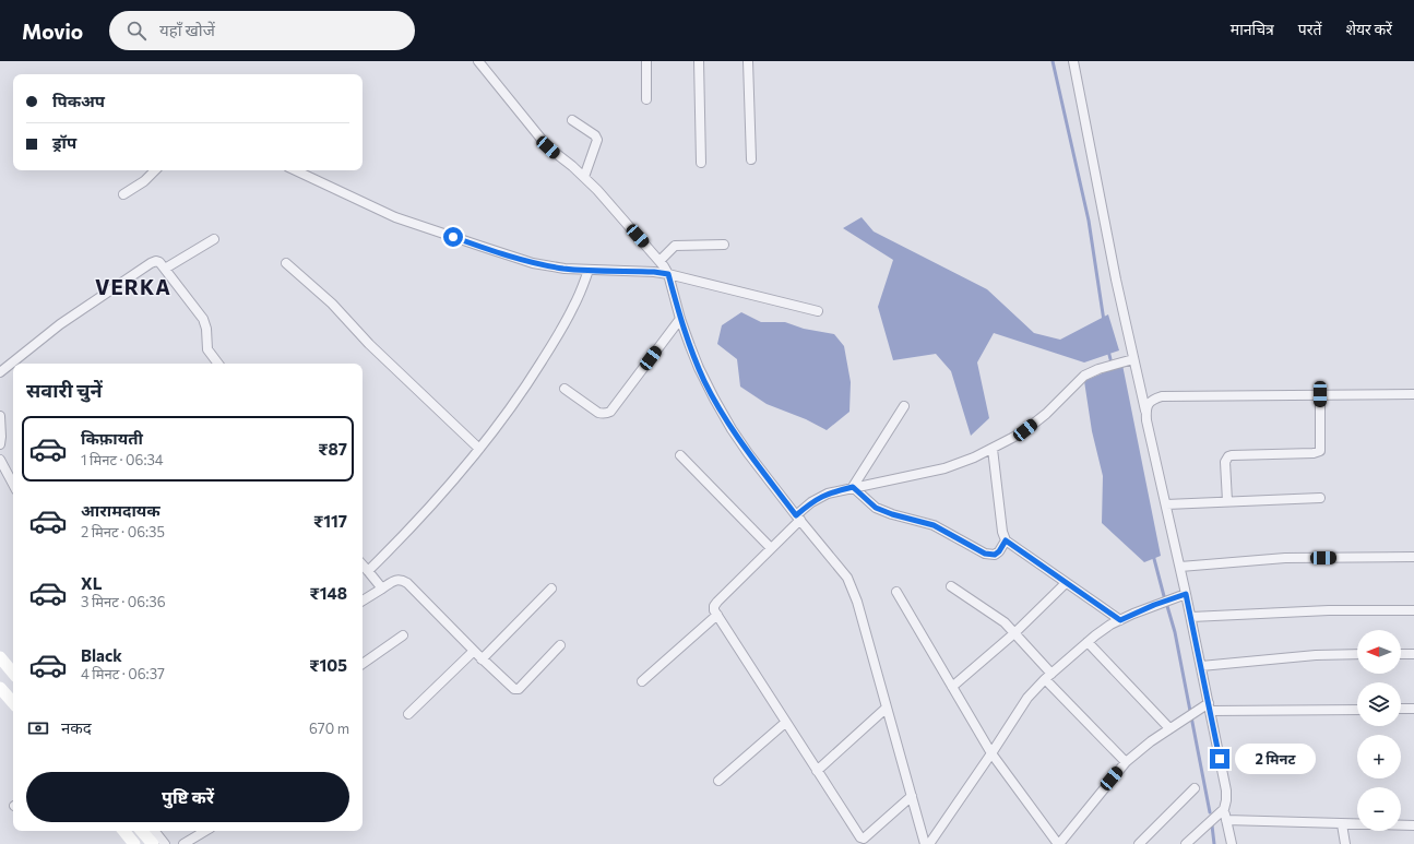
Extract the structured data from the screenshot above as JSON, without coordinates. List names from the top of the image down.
{
  "districts": ["VERKA"],
  "north": "left",
  "page": {
    "header": "Movio",
    "search": "यहाँ खोजें",
    "nav": ["मानचित्र", "परतें", "शेयर करें"],
    "banner": ["पिकअप", "ड्रॉप"],
    "heading": "सवारी चुनें",
    "list": [
      {
        "name": "किफ़ायती",
        "note": "1 मिनट · 06:34",
        "value": "₹87"
      },
      {
        "name": "आरामदायक",
        "note": "2 मिनट · 06:35",
        "value": "₹117"
      },
      {
        "name": "XL",
        "note": "3 मिनट · 06:36",
        "value": "₹148"
      },
      {
        "name": "Black",
        "note": "4 मिनट · 06:37",
        "value": "₹105"
      }
    ],
    "map_buttons": ["+", "−"],
    "pay": ["नकद", "670 m"],
    "bubble": "2 मिनट",
    "buttons": "पुष्टि करें"
  }
}
